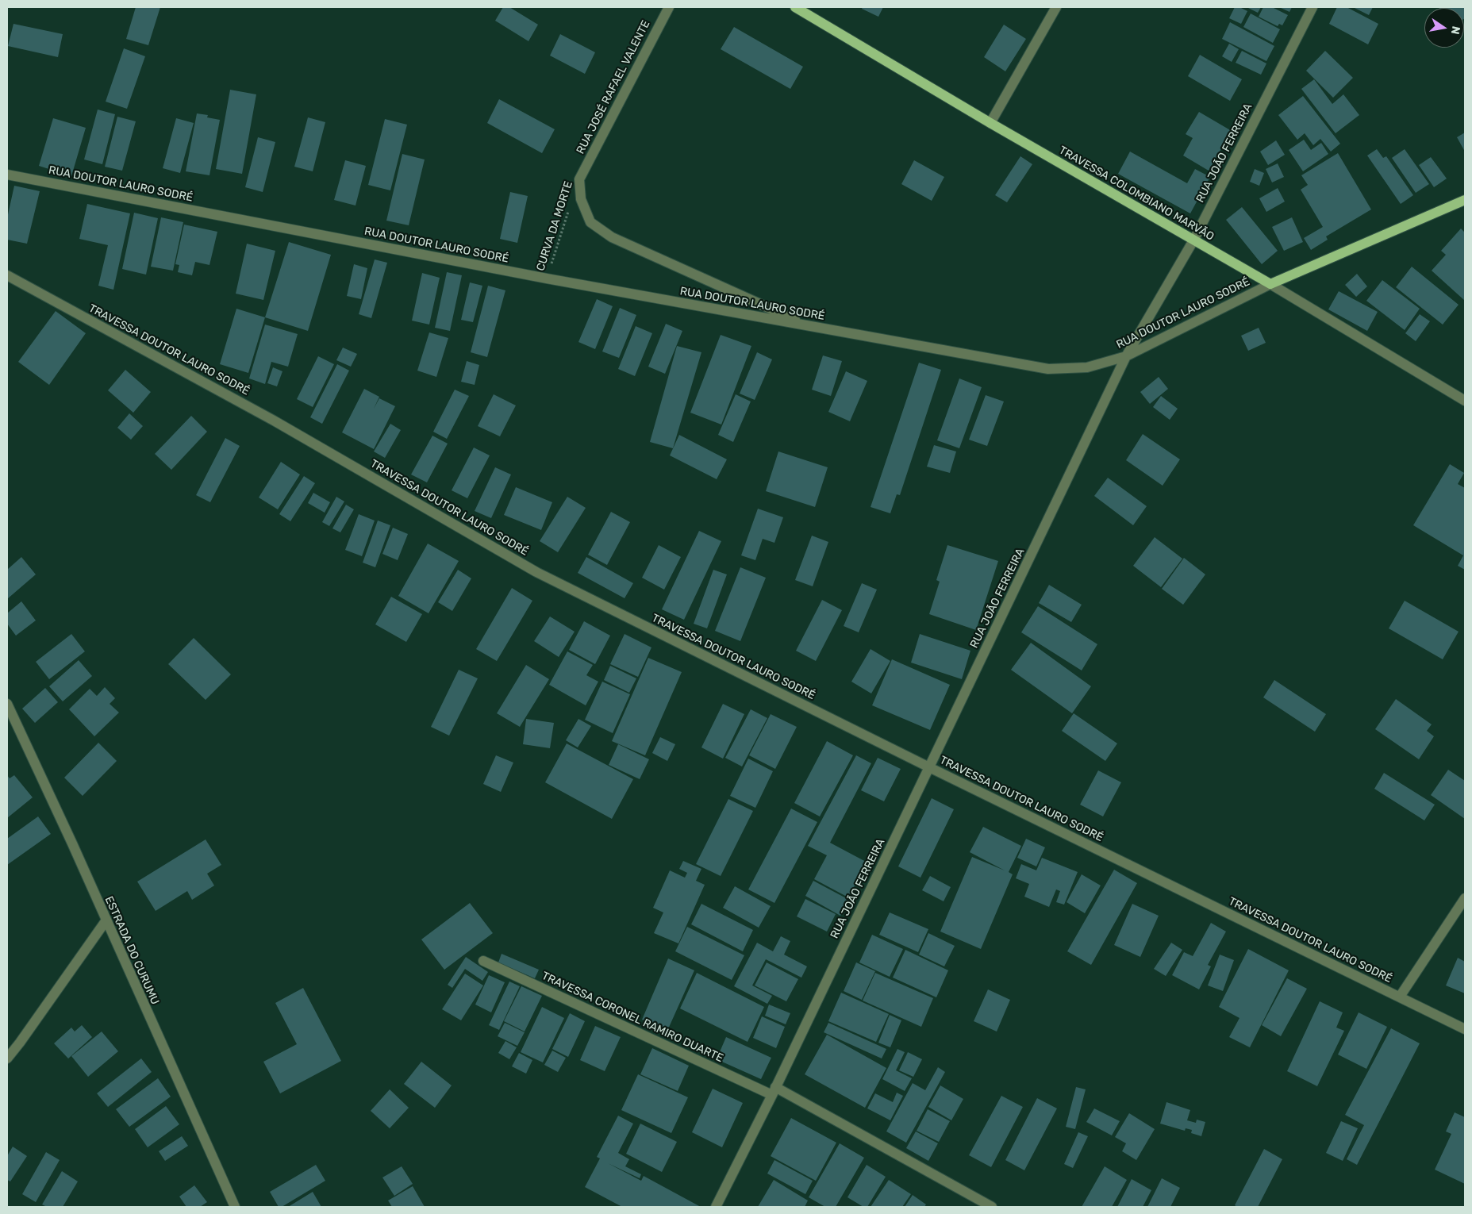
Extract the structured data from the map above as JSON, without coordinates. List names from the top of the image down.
{
  "streets": {
    "main road": ["RUA DOUTOR LAURO SODRÉ", "TRAVESSA COLOMBIANO MARVÃO"],
    "street": [
      "RUA JOSÉ RAFAEL VALENTE",
      "RUA JOÃO FERREIRA",
      "TRAVESSA DOUTOR LAURO SODRÉ",
      "ESTRADA DO CURUMU",
      "TRAVESSA CORONEL RAMIRO DUARTE"
    ],
    "path": ["CURVA DA MORTE"]
  },
  "crossings": [
    ["RUA JOSÉ RAFAEL VALENTE", "RUA DOUTOR LAURO SODRÉ"],
    ["RUA JOÃO FERREIRA", "RUA DOUTOR LAURO SODRÉ"],
    ["RUA JOÃO FERREIRA", "TRAVESSA COLOMBIANO MARVÃO"],
    ["RUA JOÃO FERREIRA", "TRAVESSA DOUTOR LAURO SODRÉ"],
    ["RUA JOÃO FERREIRA", "TRAVESSA CORONEL RAMIRO DUARTE"],
    ["RUA DOUTOR LAURO SODRÉ", "TRAVESSA COLOMBIANO MARVÃO"],
    ["RUA DOUTOR LAURO SODRÉ", "CURVA DA MORTE"]
  ],
  "north": "right"
}
